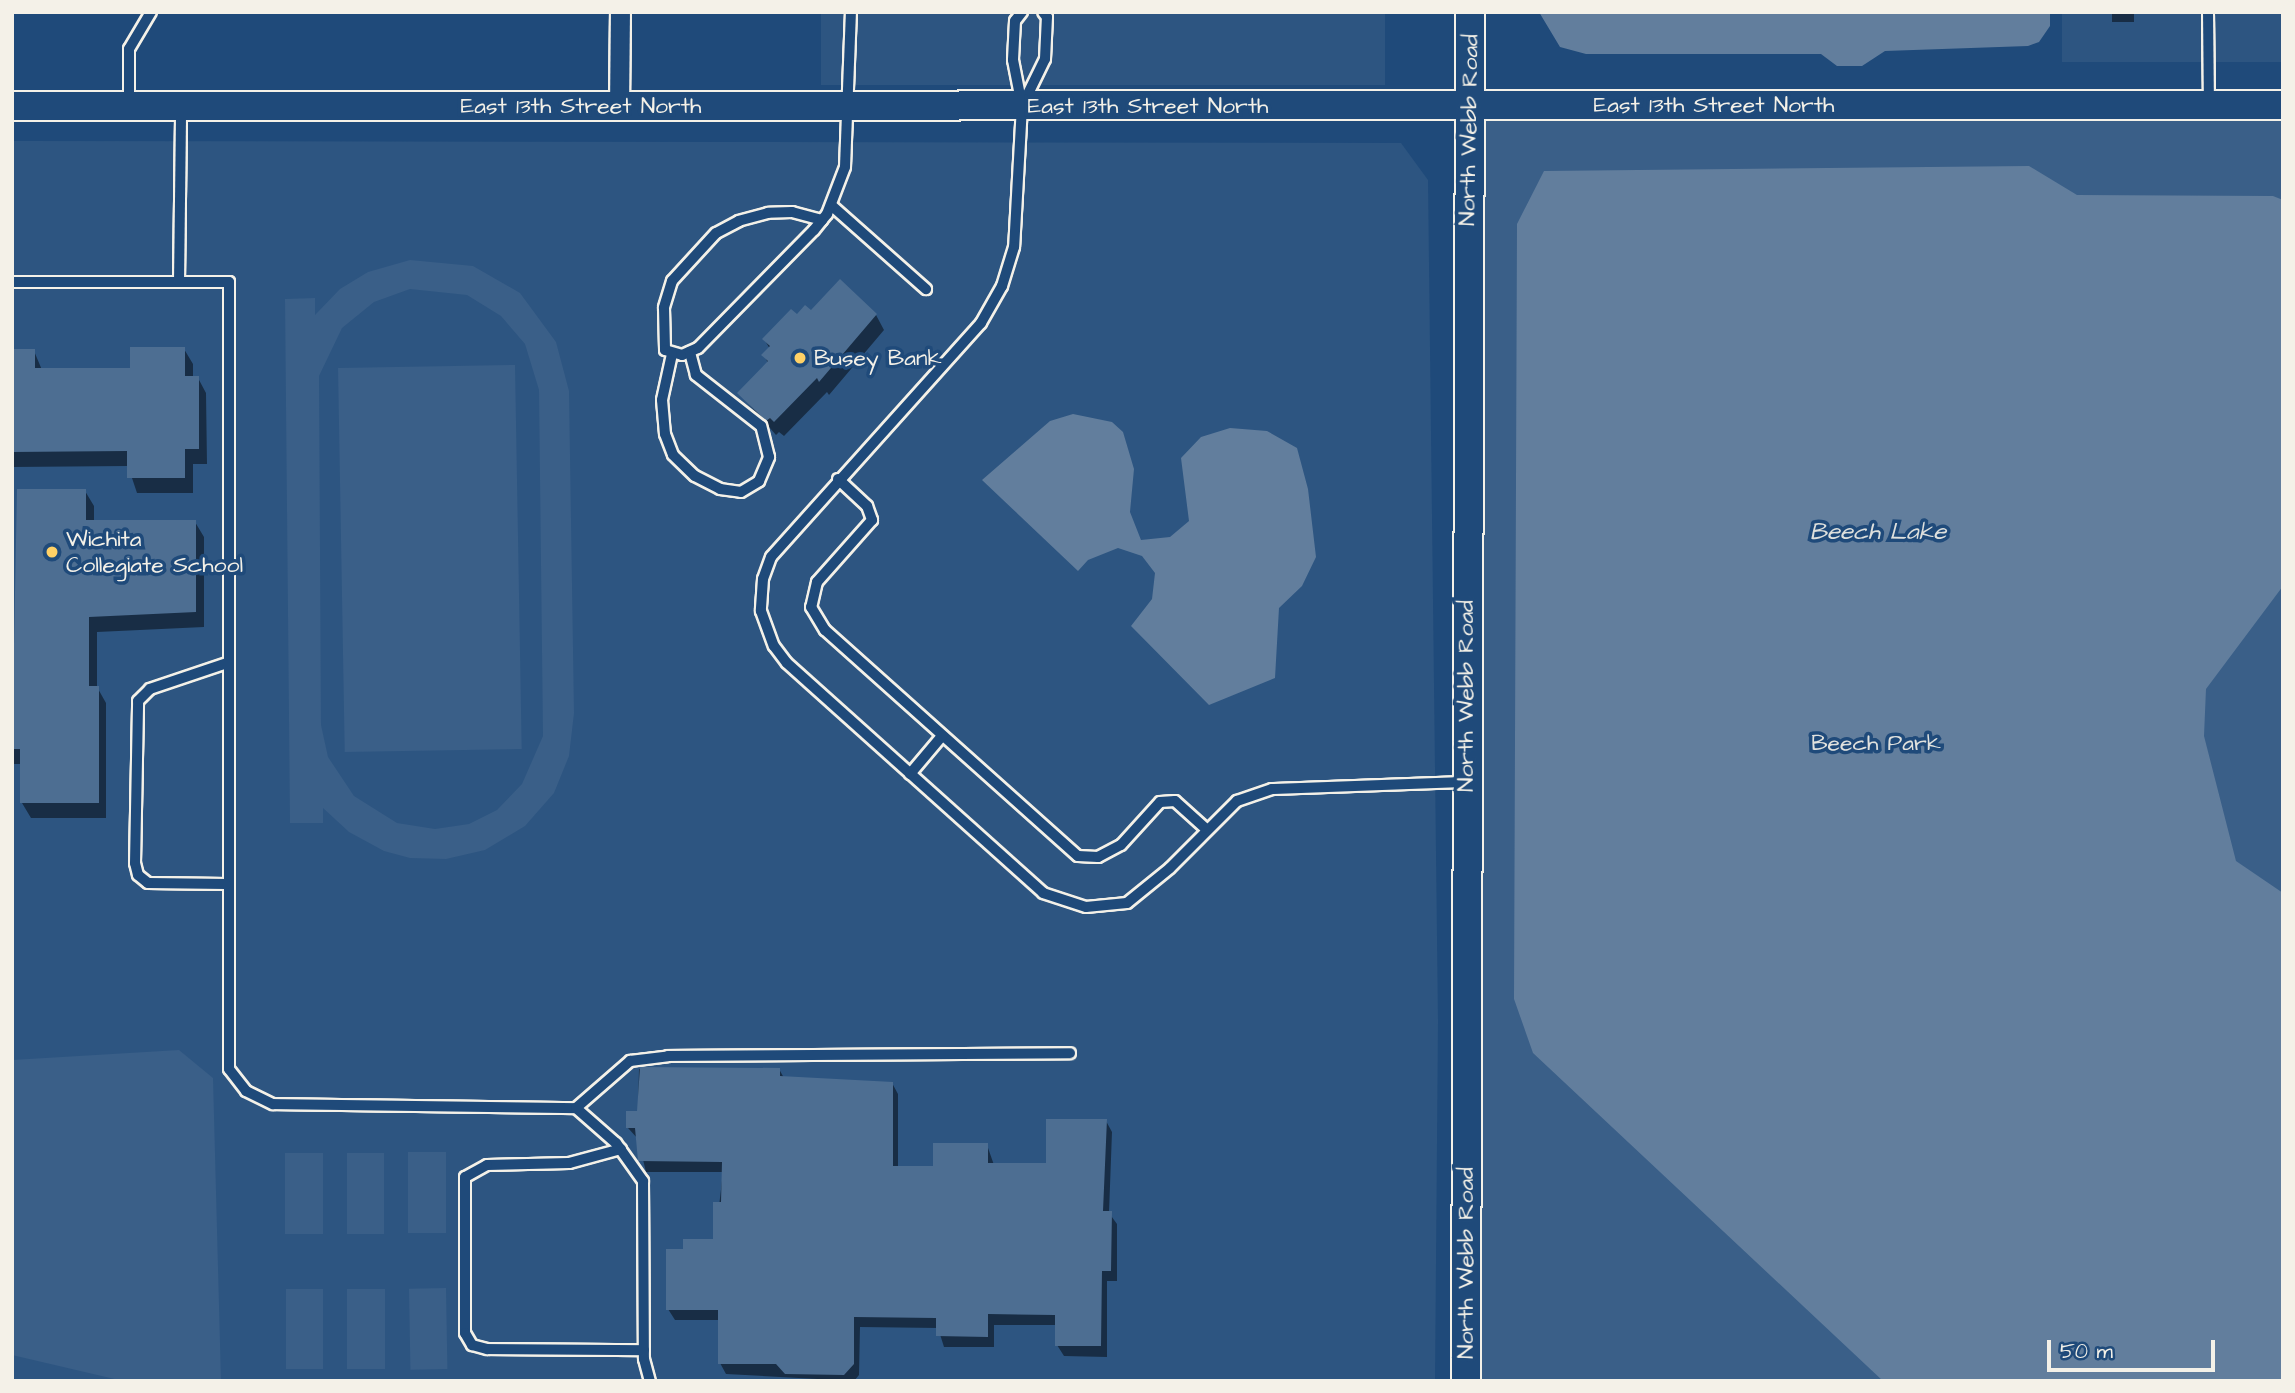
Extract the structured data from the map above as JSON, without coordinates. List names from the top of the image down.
{
  "streets": {
    "main road": ["East 13th Street North", "North Webb Road"]
  },
  "crossings": [
    ["East 13th Street North", "North Webb Road"]
  ],
  "water": ["Beech Lake"],
  "parks": ["Beech Park"],
  "places": ["Busey Bank", "Wichita Collegiate School"],
  "scale_bar": "50 m"
}
